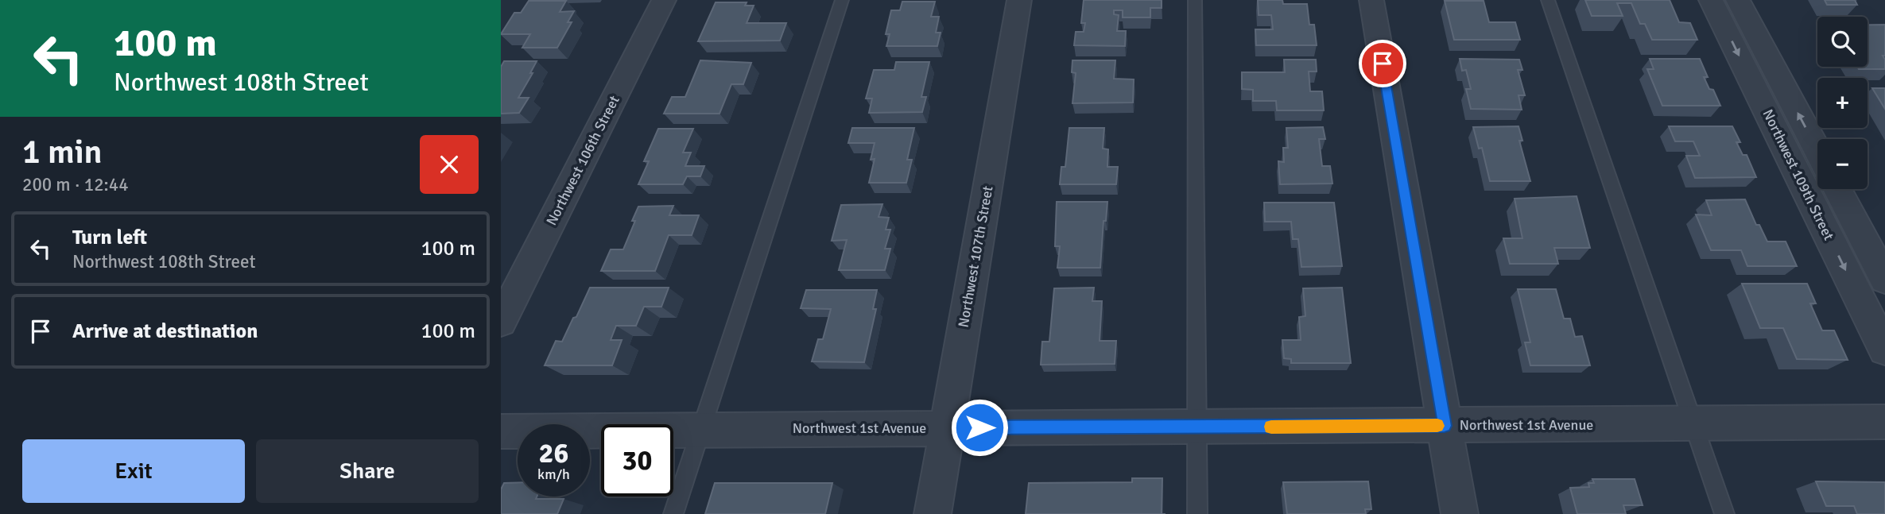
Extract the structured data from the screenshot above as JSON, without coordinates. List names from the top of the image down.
{
  "streets": {
    "street": [
      "Northwest 106th Street",
      "Northwest 109th Street",
      "Northwest 107th Street",
      "Northwest 1st Avenue"
    ]
  },
  "crossings": [
    ["Northwest 107th Street", "Northwest 1st Avenue"]
  ],
  "page": {
    "turn": ["100 m", "Northwest 108th Street"],
    "map_buttons": ["+", "−"],
    "heading": ["1 min", "200 m · 12:44"],
    "list": [
      {
        "name": "Turn left",
        "note": "Northwest 108th Street",
        "value": "100 m"
      },
      {
        "name": "Arrive at destination",
        "value": "100 m"
      }
    ],
    "speed": "26 km/h",
    "limit": "30",
    "buttons": ["Exit", "Share"]
  }
}
